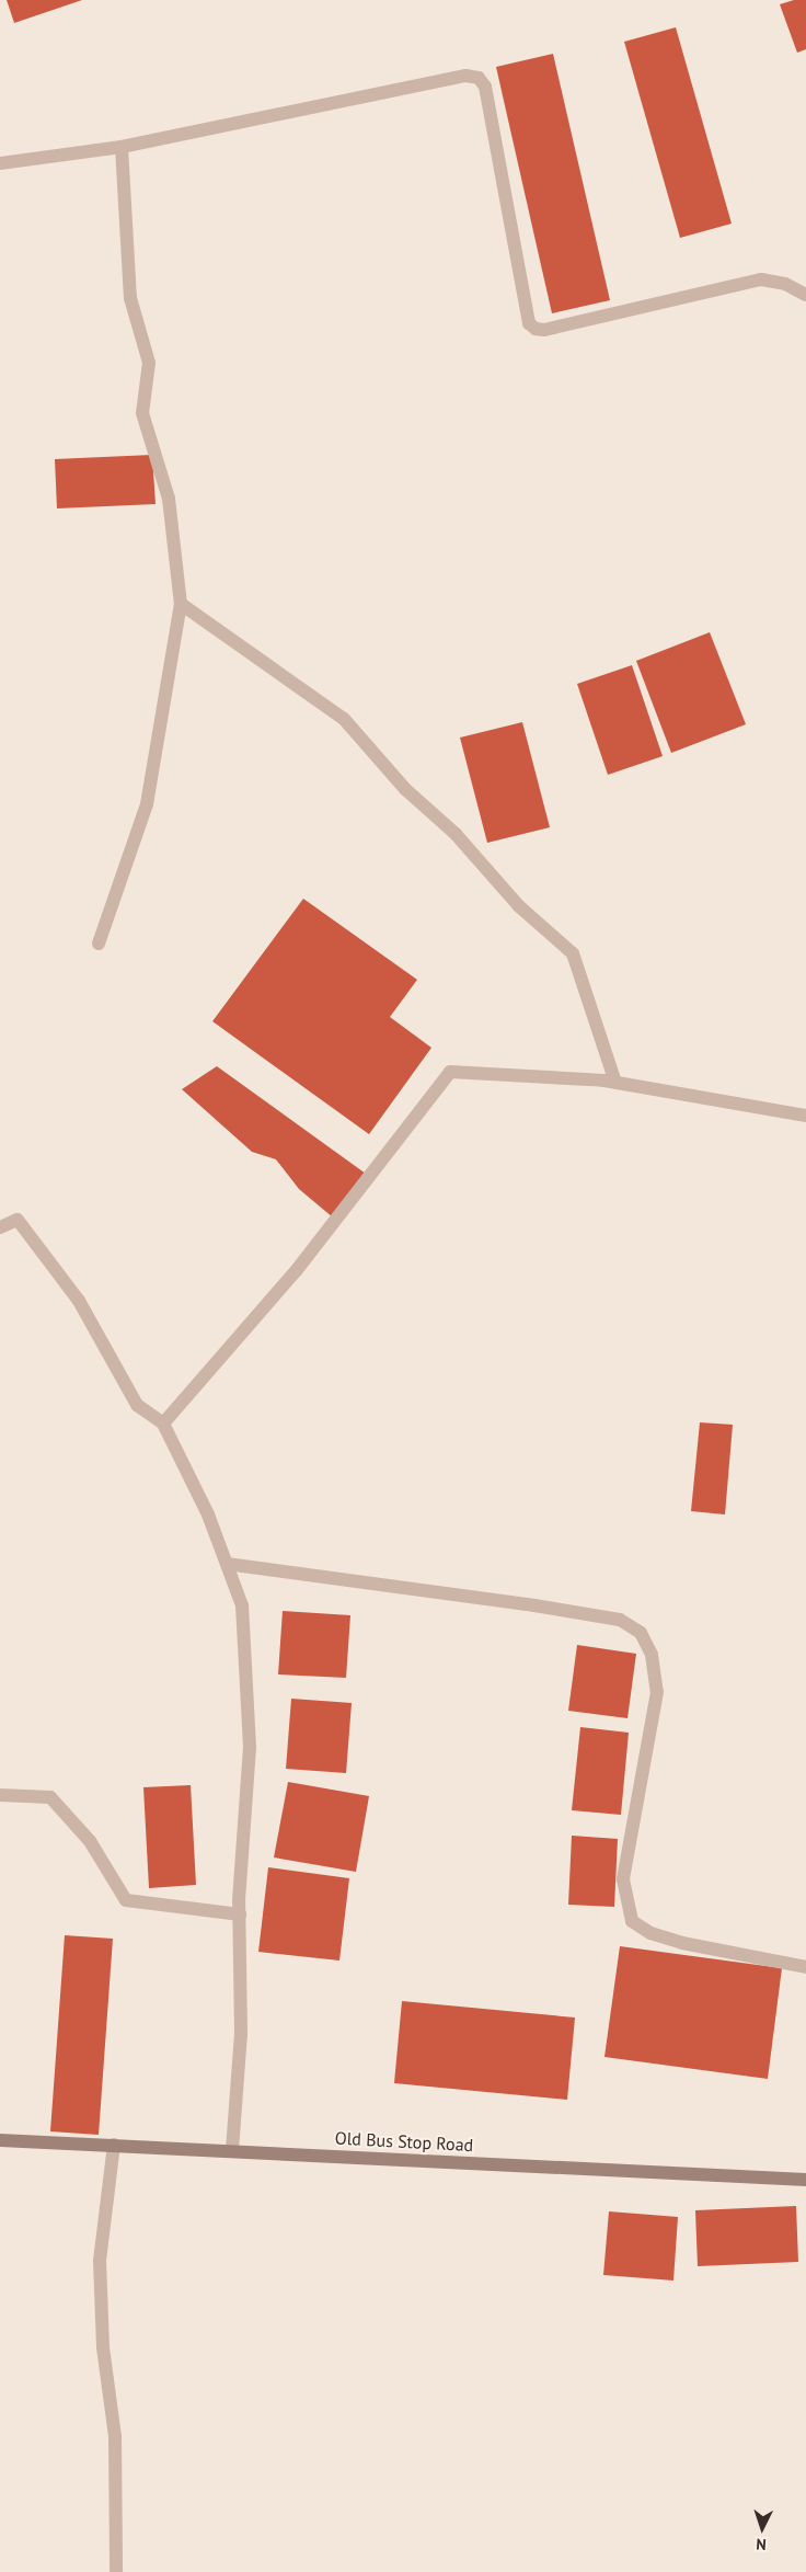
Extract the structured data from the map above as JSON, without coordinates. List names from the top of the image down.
{
  "streets": {
    "street": ["Old Bus Stop Road"]
  },
  "north": "bottom"
}
